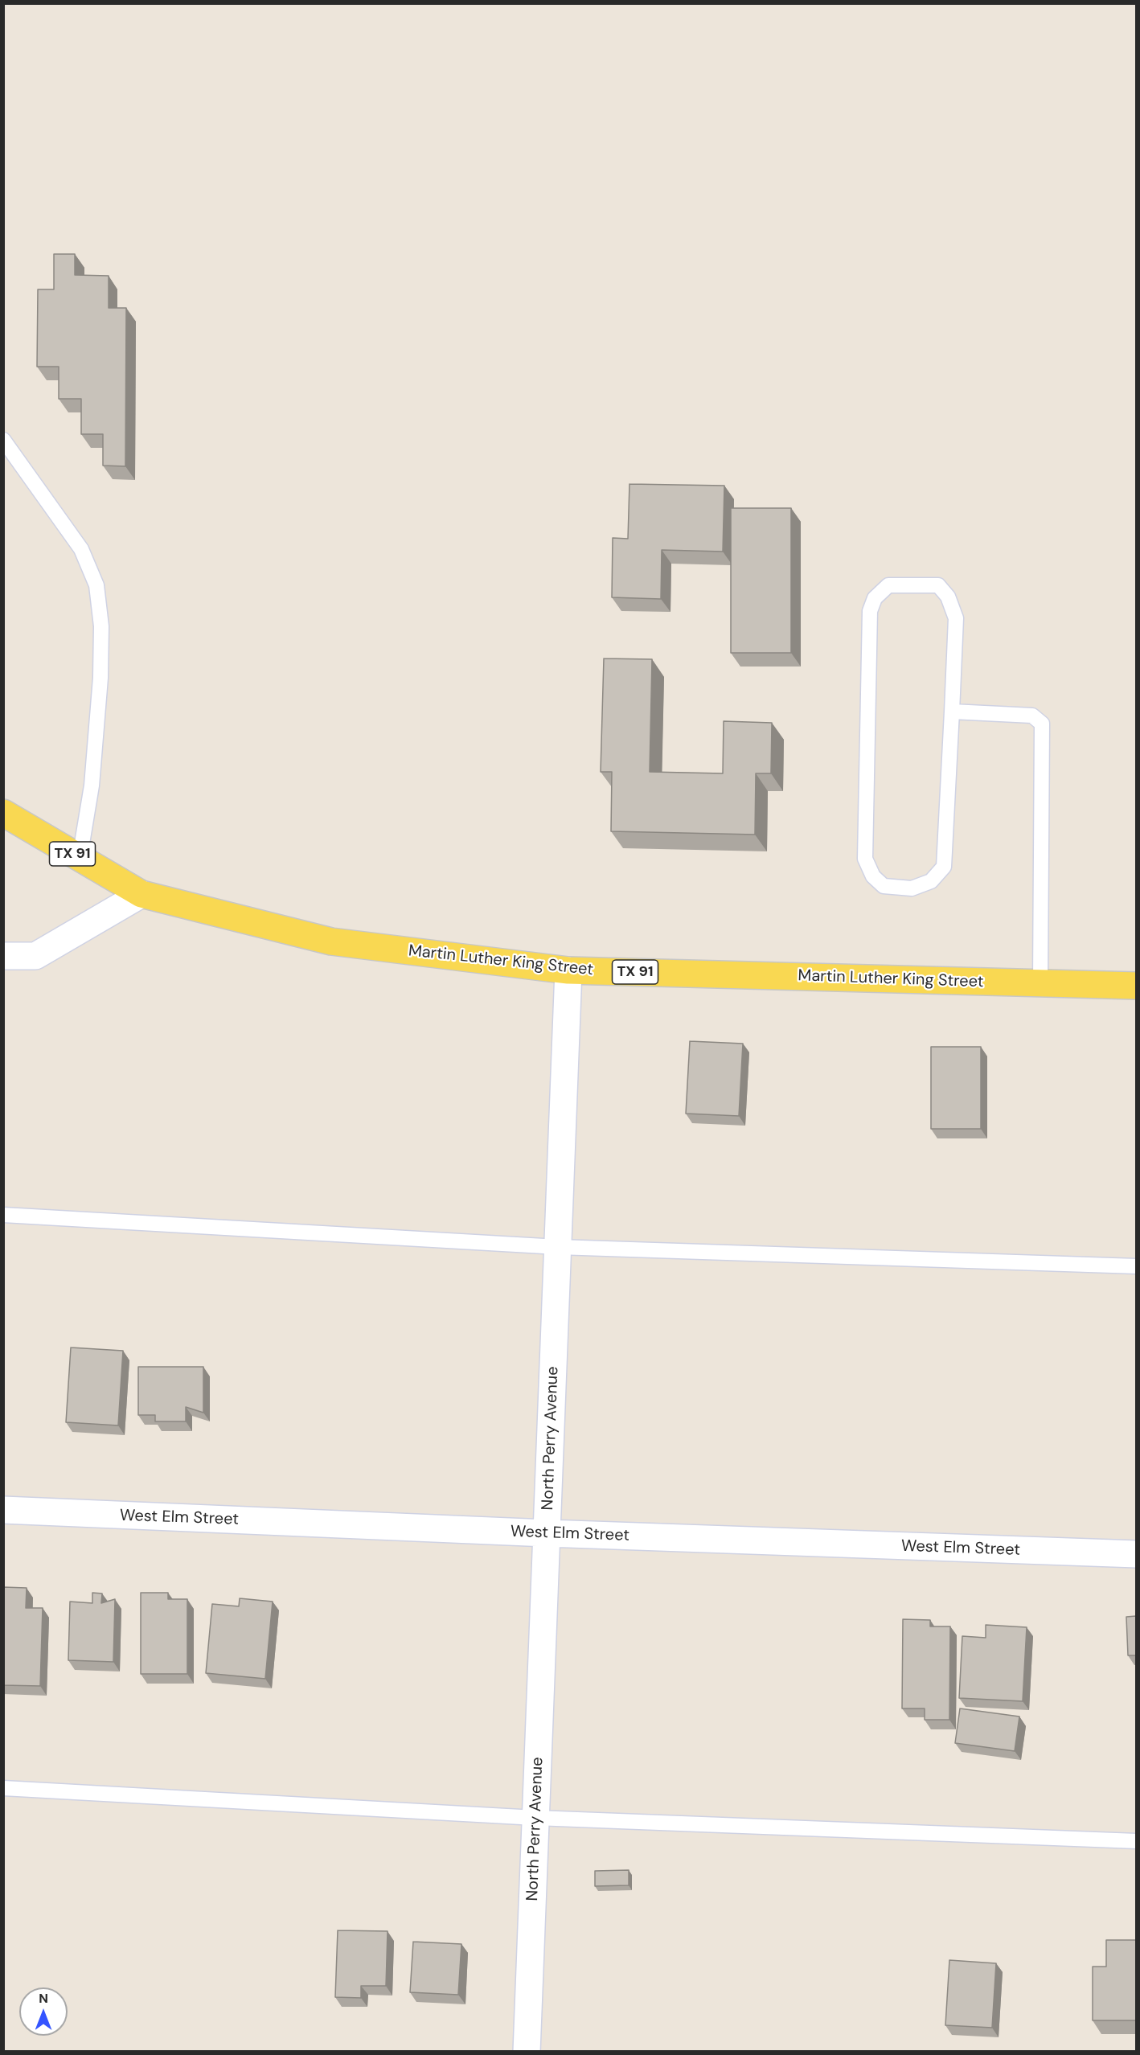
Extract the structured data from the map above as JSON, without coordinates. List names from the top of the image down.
{
  "streets": {
    "main road": ["TX 91", "Martin Luther King Street"],
    "street": ["North Perry Avenue", "West Elm Street"]
  },
  "crossings": [
    ["TX 91", "Martin Luther King Street"],
    ["Martin Luther King Street", "North Perry Avenue"],
    ["North Perry Avenue", "West Elm Street"]
  ],
  "north": "top"
}
